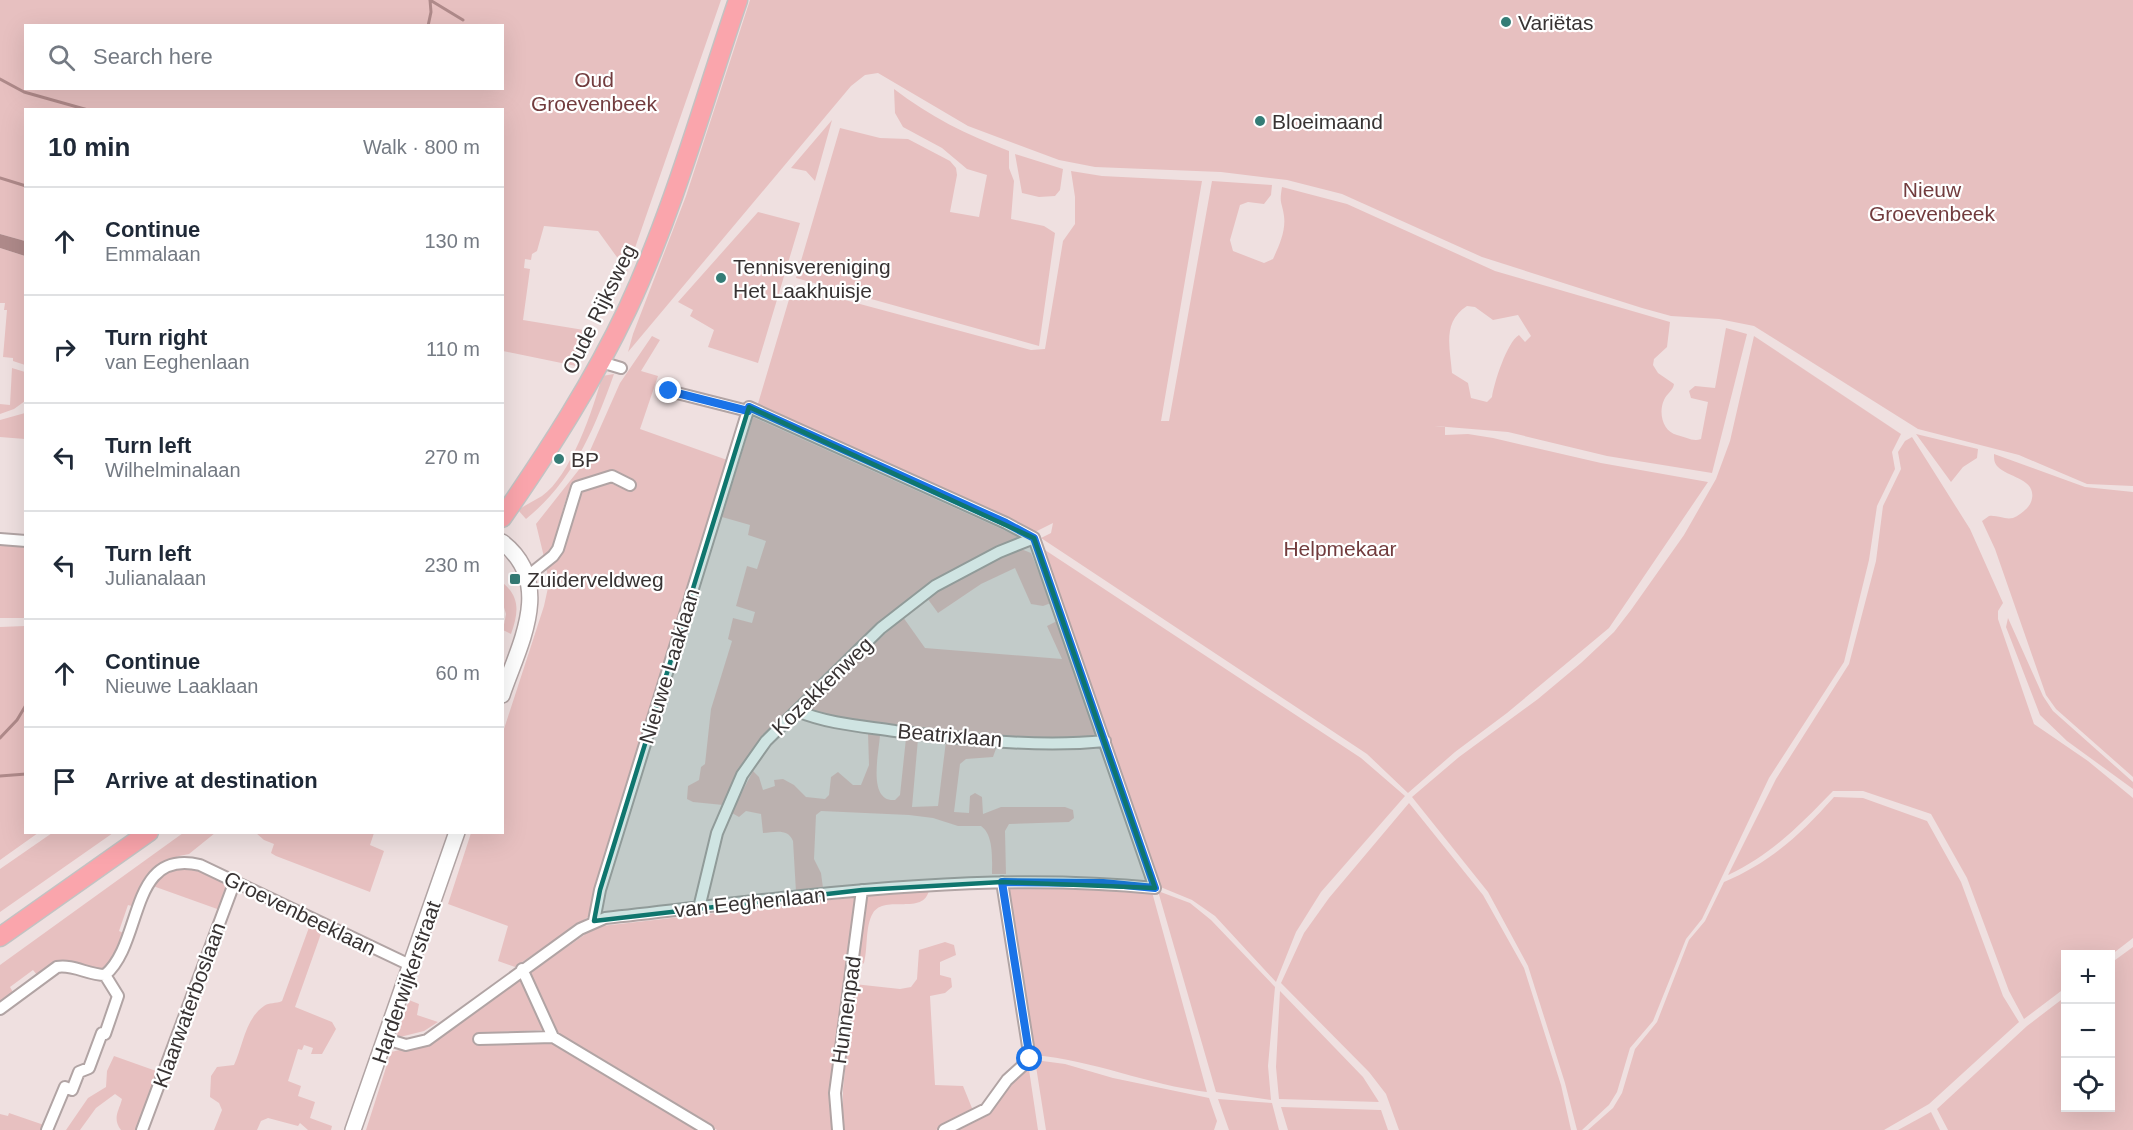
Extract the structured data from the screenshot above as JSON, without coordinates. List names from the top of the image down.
{
  "streets": {
    "main road": ["Oude Rijksweg", "Harderwijkerstraat"],
    "street": [
      "Nieuwe Laaklaan",
      "Kozakkenweg",
      "Beatrixlaan",
      "van Eeghenlaan",
      "Groevenbeeklaan",
      "Klaarwaterboslaan",
      "Hunnenpad"
    ]
  },
  "crossings": [
    ["Nieuwe Laaklaan", "van Eeghenlaan"],
    ["Kozakkenweg", "Beatrixlaan"],
    ["Kozakkenweg", "van Eeghenlaan"],
    ["Beatrixlaan", "van Eeghenlaan"],
    ["van Eeghenlaan", "Harderwijkerstraat"],
    ["van Eeghenlaan", "Hunnenpad"],
    ["Groevenbeeklaan", "Harderwijkerstraat"],
    ["Groevenbeeklaan", "Klaarwaterboslaan"]
  ],
  "parks": ["Oud Groevenbeek", "Nieuw Groevenbeek", "Helpmekaar"],
  "places": {
    "other": [
      "Variëtas",
      "Bloeimaand",
      "Tennisvereniging Het Laakhuisje",
      "BP"
    ],
    "transit": ["Zuiderveldweg"]
  },
  "page": {
    "search": "Search here",
    "heading": ["10 min", "Walk · 800 m"],
    "list": [
      ["Continue", "Emmalaan", "130 m"],
      ["Turn right", "van Eeghenlaan", "110 m"],
      ["Turn left", "Wilhelminalaan", "270 m"],
      ["Turn left", "Julianalaan", "230 m"],
      ["Continue", "Nieuwe Laaklaan", "60 m"],
      "Arrive at destination"
    ],
    "map_buttons": ["+", "−"]
  }
}
